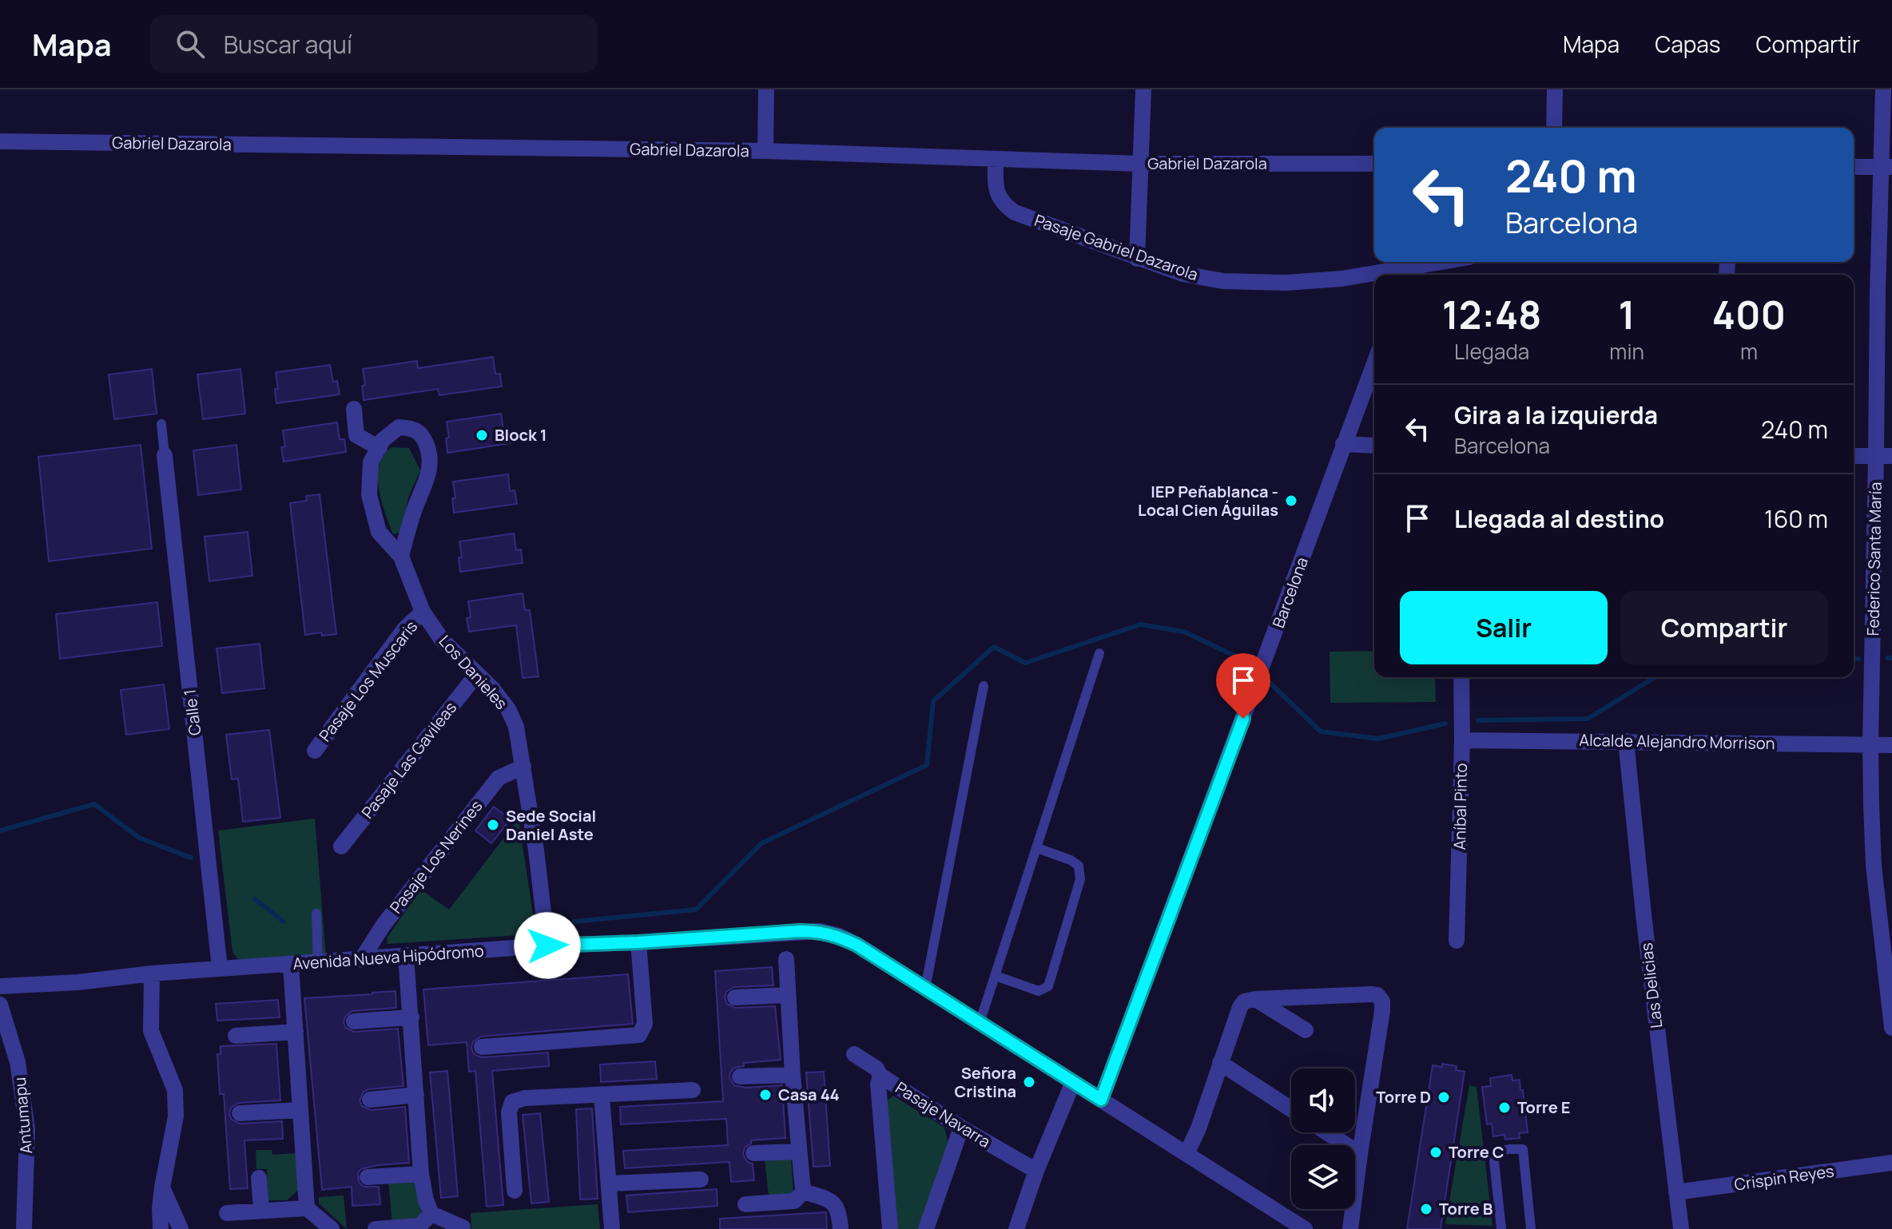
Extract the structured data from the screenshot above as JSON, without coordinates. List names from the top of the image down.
{
  "streets": {
    "street": [
      "Gabriel Dazarola",
      "Pasaje Gabriel Dazarola",
      "Federico Santa María",
      "Barcelona",
      "Los Danieles",
      "Pasaje Los Muscaris",
      "Calle 1",
      "Alcalde Alejandro Morrison",
      "Pasaje Las Gavileas",
      "Aníbal Pinto",
      "Pasaje Los Nerines",
      "Avenida Nueva Hipódromo",
      "Las Delicias",
      "Pasaje Navarra",
      "Antumapu",
      "Crispin Reyes"
    ]
  },
  "crossings": [
    ["Gabriel Dazarola", "Pasaje Gabriel Dazarola"],
    ["Federico Santa María", "Alcalde Alejandro Morrison"],
    ["Barcelona", "Avenida Nueva Hipódromo"],
    ["Los Danieles", "Pasaje Los Muscaris"],
    ["Los Danieles", "Pasaje Las Gavileas"],
    ["Los Danieles", "Pasaje Los Nerines"],
    ["Los Danieles", "Avenida Nueva Hipódromo"],
    ["Calle 1", "Avenida Nueva Hipódromo"],
    ["Alcalde Alejandro Morrison", "Aníbal Pinto"],
    ["Alcalde Alejandro Morrison", "Las Delicias"],
    ["Pasaje Los Nerines", "Avenida Nueva Hipódromo"],
    ["Las Delicias", "Crispin Reyes"]
  ],
  "places": [
    "Block 1",
    "IEP Peñablanca - Local Cien Águilas",
    "Sede Social Daniel Aste",
    "Señora Cristina",
    "Casa 44",
    "Torre D",
    "Torre E",
    "Torre C",
    "Torre B"
  ],
  "page": {
    "header": "Mapa",
    "search": "Buscar aquí",
    "nav": ["Mapa", "Capas", "Compartir"],
    "turn": ["240 m", "Barcelona"],
    "eta": [
      "12:48",
      "Llegada",
      "1",
      "min",
      "400",
      "m"
    ],
    "list": [
      {
        "name": "Gira a la izquierda",
        "note": "Barcelona",
        "value": "240 m"
      },
      {
        "name": "Llegada al destino",
        "value": "160 m"
      }
    ],
    "buttons": ["Salir", "Compartir"]
  }
}
